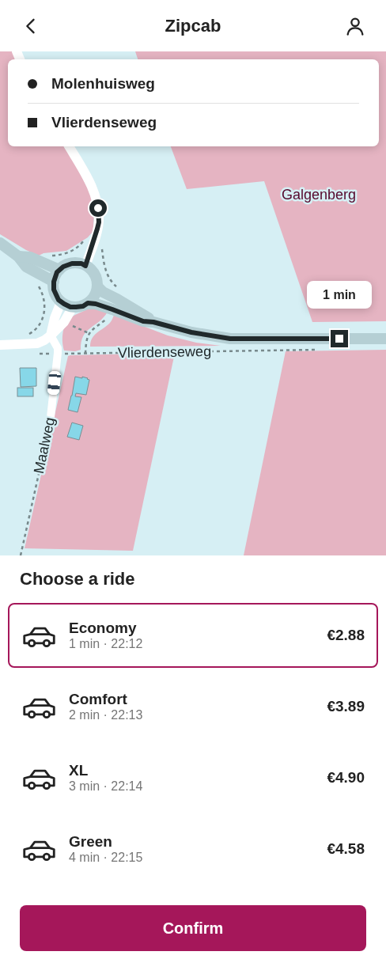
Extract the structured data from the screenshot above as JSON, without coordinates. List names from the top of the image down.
{
  "streets": {
    "main road": ["Vlierdenseweg"],
    "street": ["Maalweg"]
  },
  "crossings": [
    ["Vlierdenseweg", "Maalweg"]
  ],
  "parks": ["Galgenberg"],
  "page": {
    "header": "Zipcab",
    "banner": ["Molenhuisweg", "Vlierdenseweg"],
    "bubble": "1 min",
    "heading": "Choose a ride",
    "list": [
      {
        "name": "Economy",
        "note": "1 min · 22:12",
        "value": "€2.88"
      },
      {
        "name": "Comfort",
        "note": "2 min · 22:13",
        "value": "€3.89"
      },
      {
        "name": "XL",
        "note": "3 min · 22:14",
        "value": "€4.90"
      },
      {
        "name": "Green",
        "note": "4 min · 22:15",
        "value": "€4.58"
      }
    ],
    "buttons": "Confirm"
  }
}
